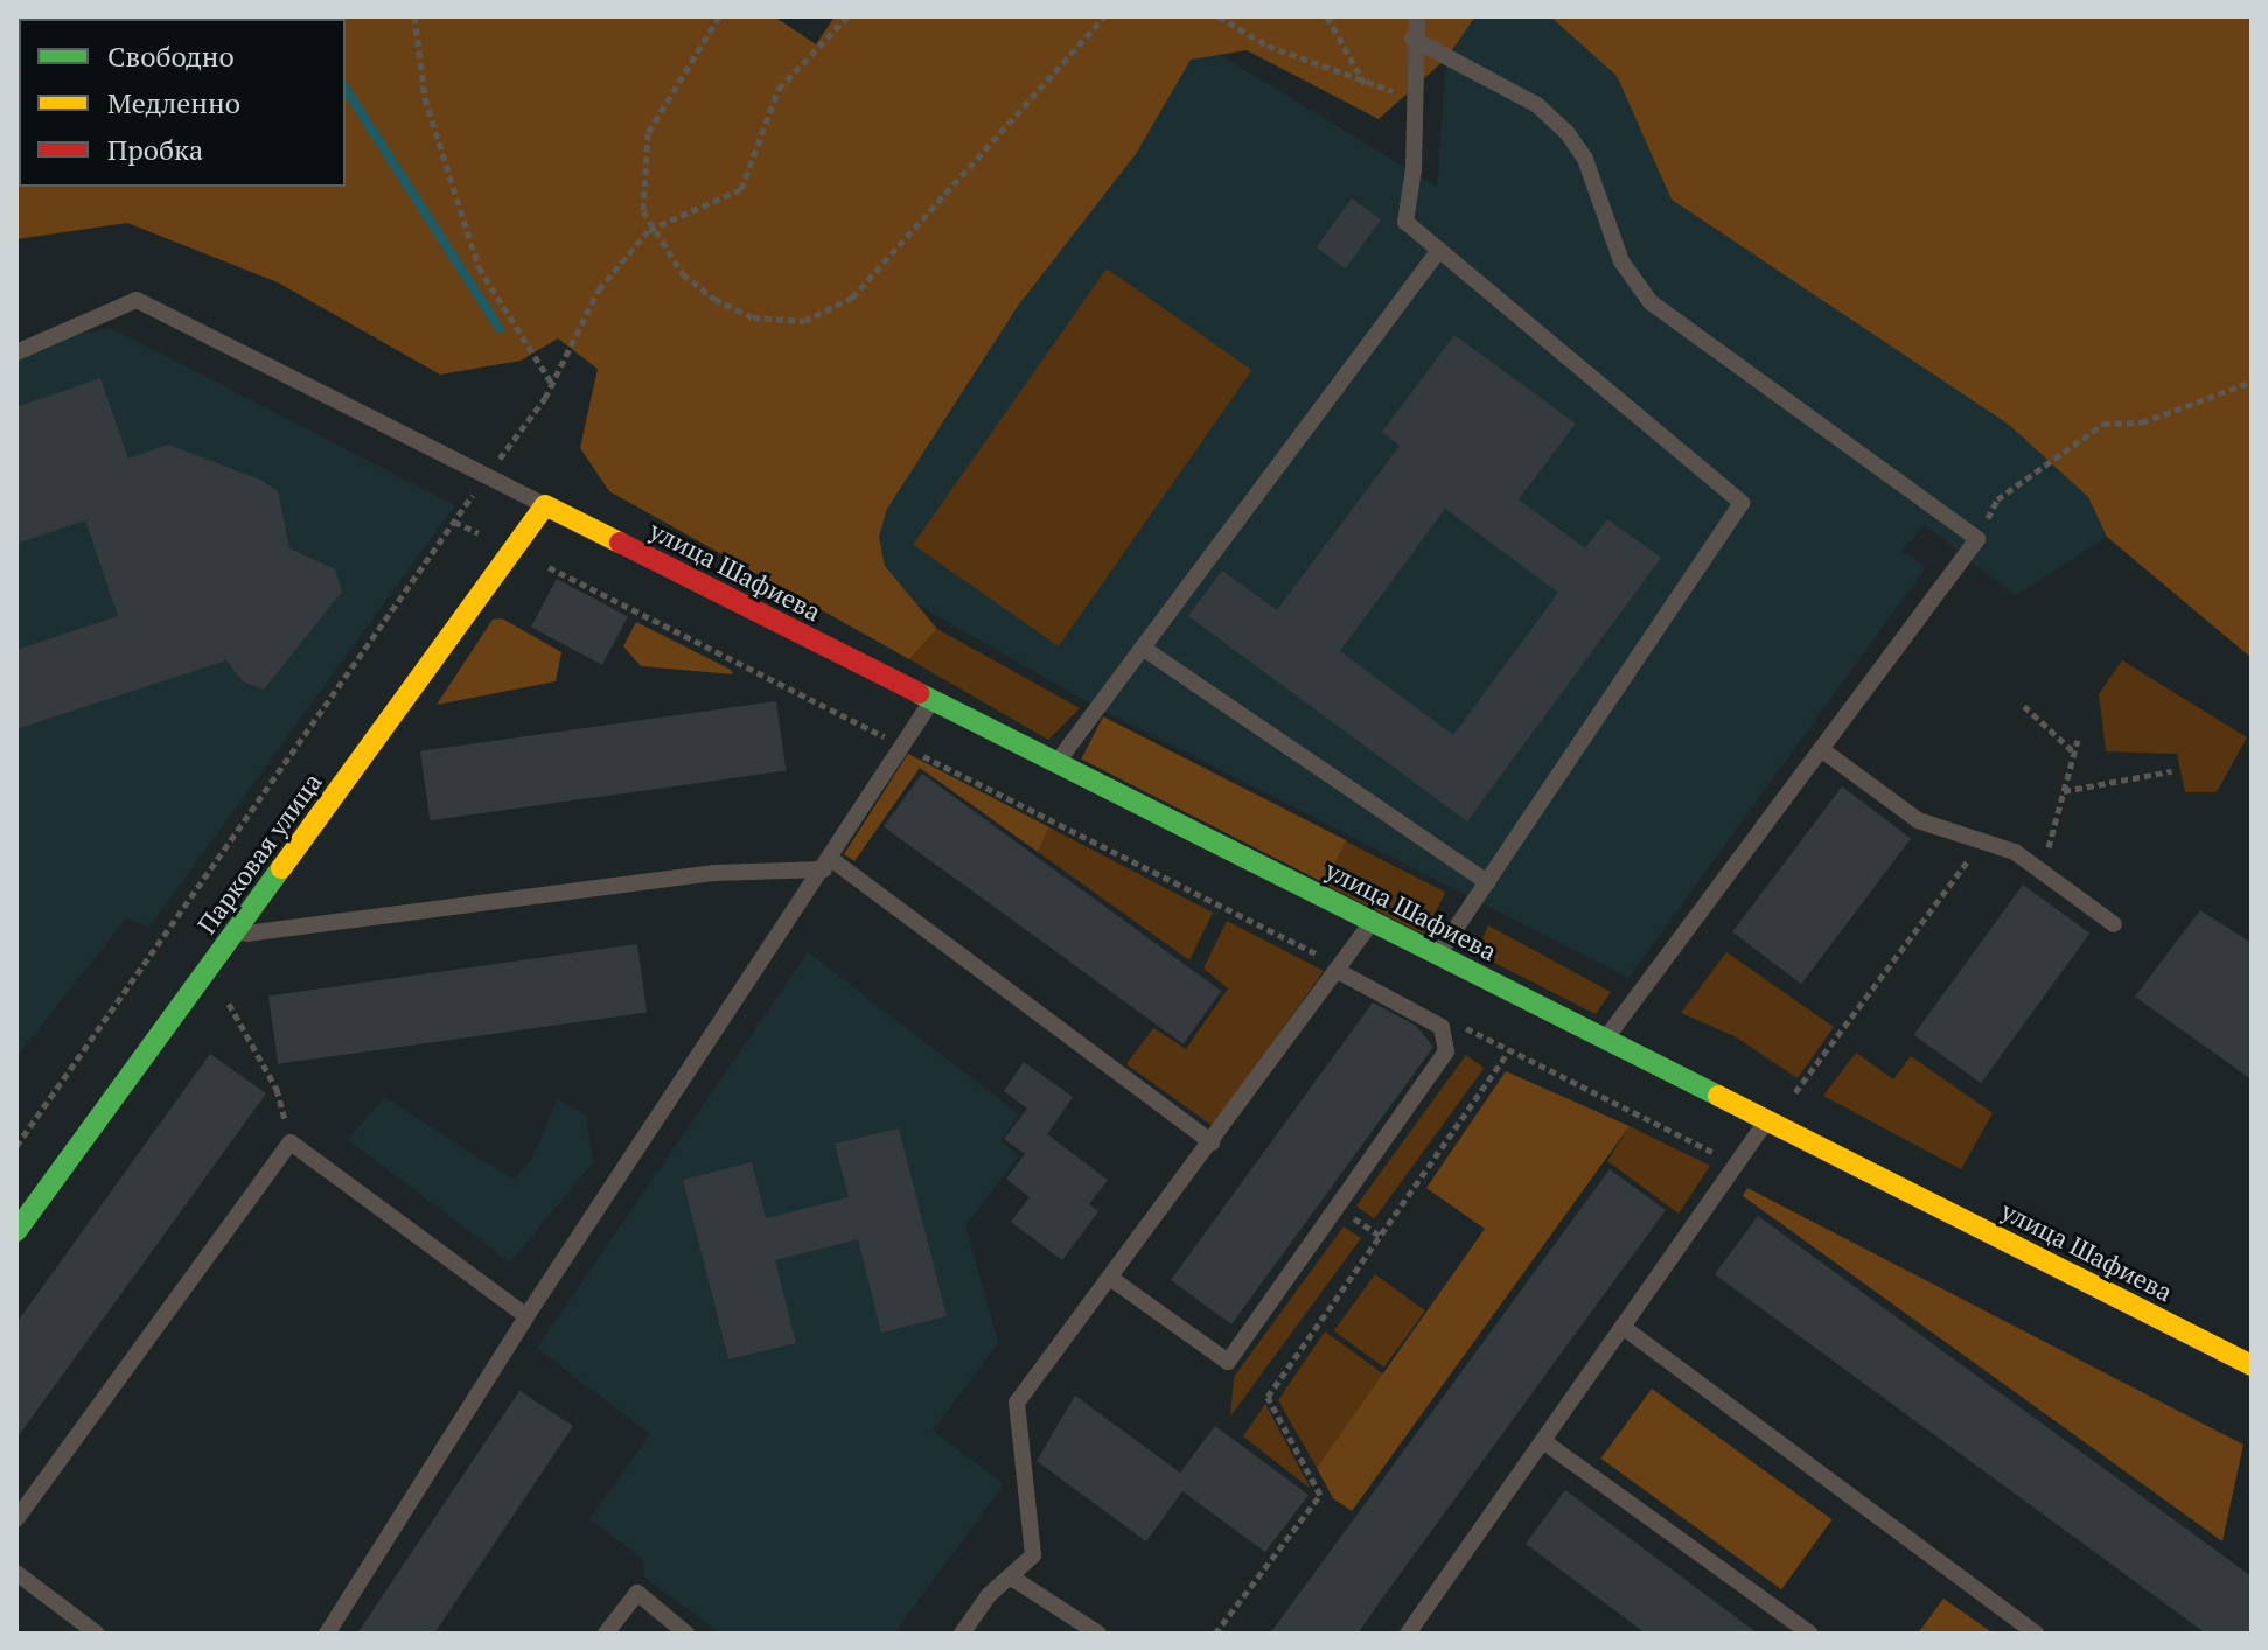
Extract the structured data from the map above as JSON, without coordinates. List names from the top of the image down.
{
  "streets": {
    "street": ["улица Шафиева", "Парковая улица"]
  },
  "crossings": [
    ["улица Шафиева", "Парковая улица"]
  ],
  "legend": ["Свободно", "Медленно", "Пробка"]
}
